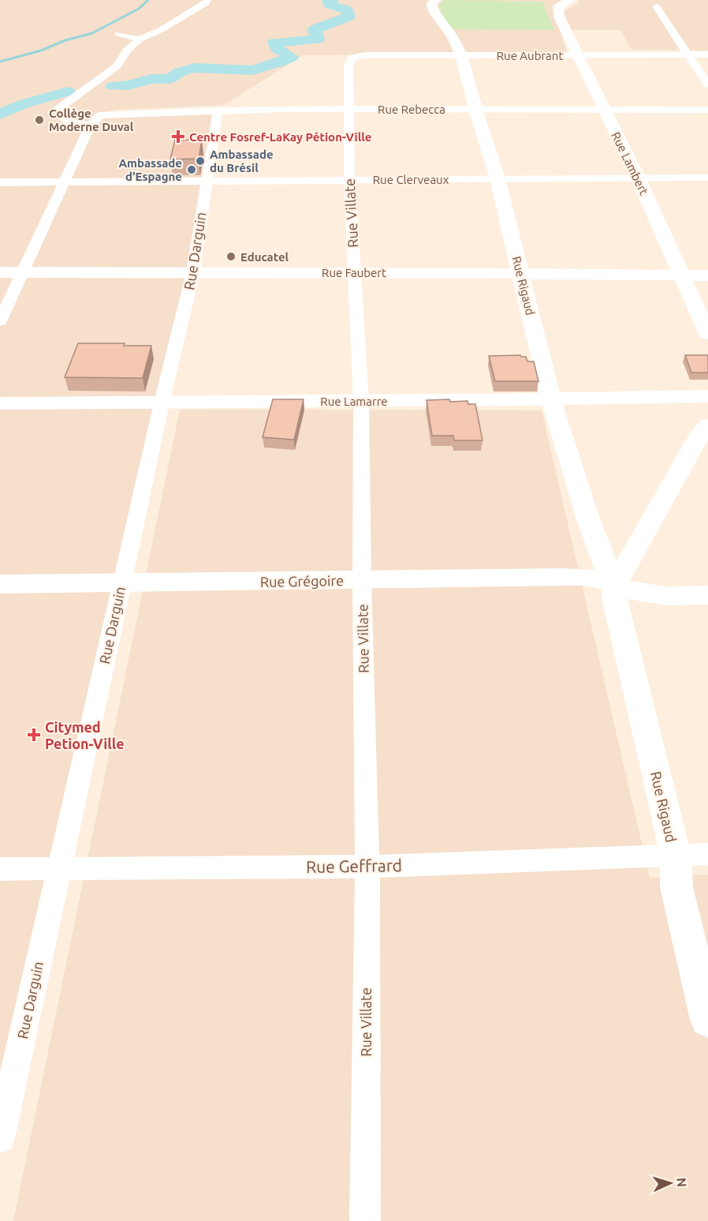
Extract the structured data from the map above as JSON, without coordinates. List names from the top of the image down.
{
  "streets": {
    "street": [
      "Rue Aubrant",
      "Rue Rebecca",
      "Rue Lambert",
      "Rue Clerveaux",
      "Rue Villate",
      "Rue Darguin",
      "Rue Faubert",
      "Rue Rigaud",
      "Rue Lamarre",
      "Rue Grégoire",
      "Rue Geffrard"
    ]
  },
  "crossings": [
    ["Rue Aubrant", "Rue Lambert"],
    ["Rue Aubrant", "Rue Villate"],
    ["Rue Aubrant", "Rue Rigaud"],
    ["Rue Rebecca", "Rue Lambert"],
    ["Rue Rebecca", "Rue Villate"],
    ["Rue Rebecca", "Rue Darguin"],
    ["Rue Rebecca", "Rue Rigaud"],
    ["Rue Lambert", "Rue Clerveaux"],
    ["Rue Lambert", "Rue Faubert"],
    ["Rue Clerveaux", "Rue Villate"],
    ["Rue Clerveaux", "Rue Darguin"],
    ["Rue Clerveaux", "Rue Rigaud"],
    ["Rue Villate", "Rue Faubert"],
    ["Rue Villate", "Rue Lamarre"],
    ["Rue Villate", "Rue Grégoire"],
    ["Rue Villate", "Rue Geffrard"],
    ["Rue Darguin", "Rue Faubert"],
    ["Rue Darguin", "Rue Lamarre"],
    ["Rue Darguin", "Rue Grégoire"],
    ["Rue Darguin", "Rue Geffrard"],
    ["Rue Faubert", "Rue Rigaud"],
    ["Rue Rigaud", "Rue Lamarre"],
    ["Rue Rigaud", "Rue Grégoire"],
    ["Rue Rigaud", "Rue Geffrard"]
  ],
  "places": {
    "other": [
      "Collège Moderne Duval",
      "Ambassade du Brésil",
      "Ambassade d'Espagne",
      "Educatel"
    ],
    "health": ["Centre Fosref-LaKay Pétion-Ville", "Citymed Petion-Ville"]
  },
  "north": "right"
}
